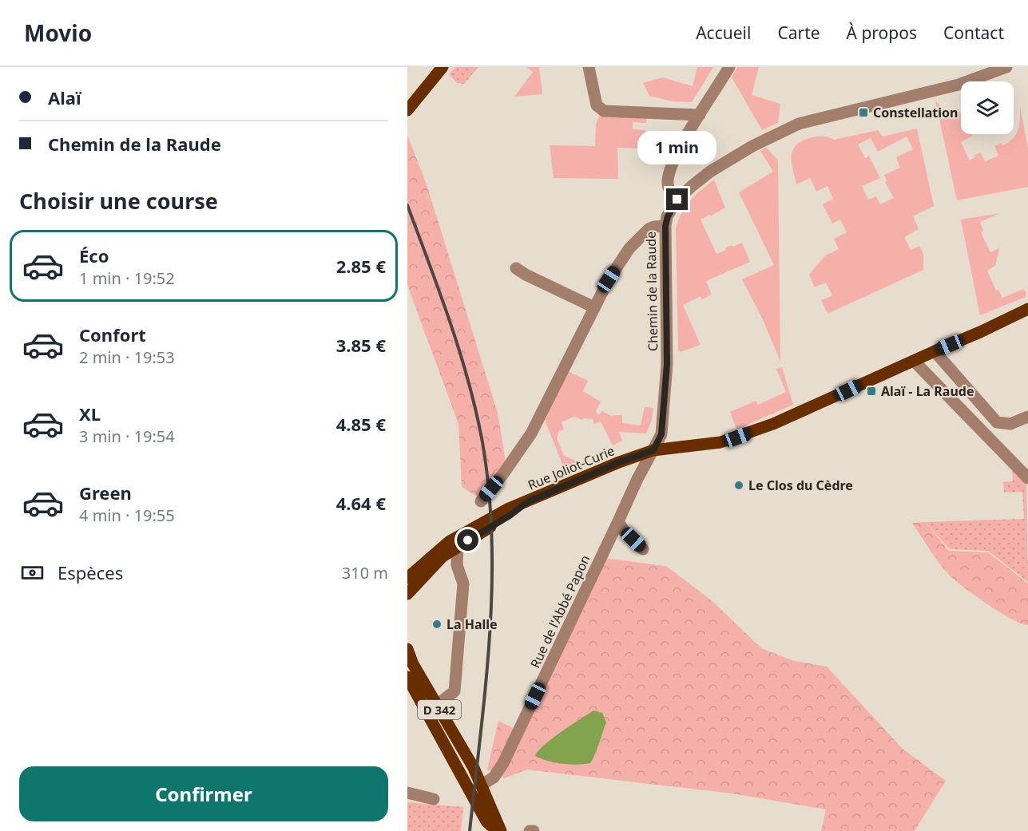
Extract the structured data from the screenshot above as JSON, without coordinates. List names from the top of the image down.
{
  "streets": {
    "main road": ["Rue Joliot-Curie", "D 342"],
    "street": ["Chemin de la Raude", "Rue de l'Abbé Papon"]
  },
  "crossings": [
    ["Chemin de la Raude", "Rue Joliot-Curie"],
    ["Chemin de la Raude", "Rue de l'Abbé Papon"],
    ["Rue Joliot-Curie", "Rue de l'Abbé Papon"],
    ["Rue de l'Abbé Papon", "D 342"]
  ],
  "places": {
    "transit": ["Constellation", "Alaï - La Raude"],
    "other": ["Le Clos du Cèdre", "La Halle"]
  },
  "page": {
    "header": "Movio",
    "nav": [
      "Accueil",
      "Carte",
      "À propos",
      "Contact"
    ],
    "banner": ["Alaï", "Chemin de la Raude"],
    "bubble": "1 min",
    "heading": "Choisir une course",
    "list": [
      {
        "name": "Éco",
        "note": "1 min · 19:52",
        "value": "2.85 €"
      },
      {
        "name": "Confort",
        "note": "2 min · 19:53",
        "value": "3.85 €"
      },
      {
        "name": "XL",
        "note": "3 min · 19:54",
        "value": "4.85 €"
      },
      {
        "name": "Green",
        "note": "4 min · 19:55",
        "value": "4.64 €"
      }
    ],
    "pay": ["Espèces", "310 m"],
    "buttons": "Confirmer"
  }
}
